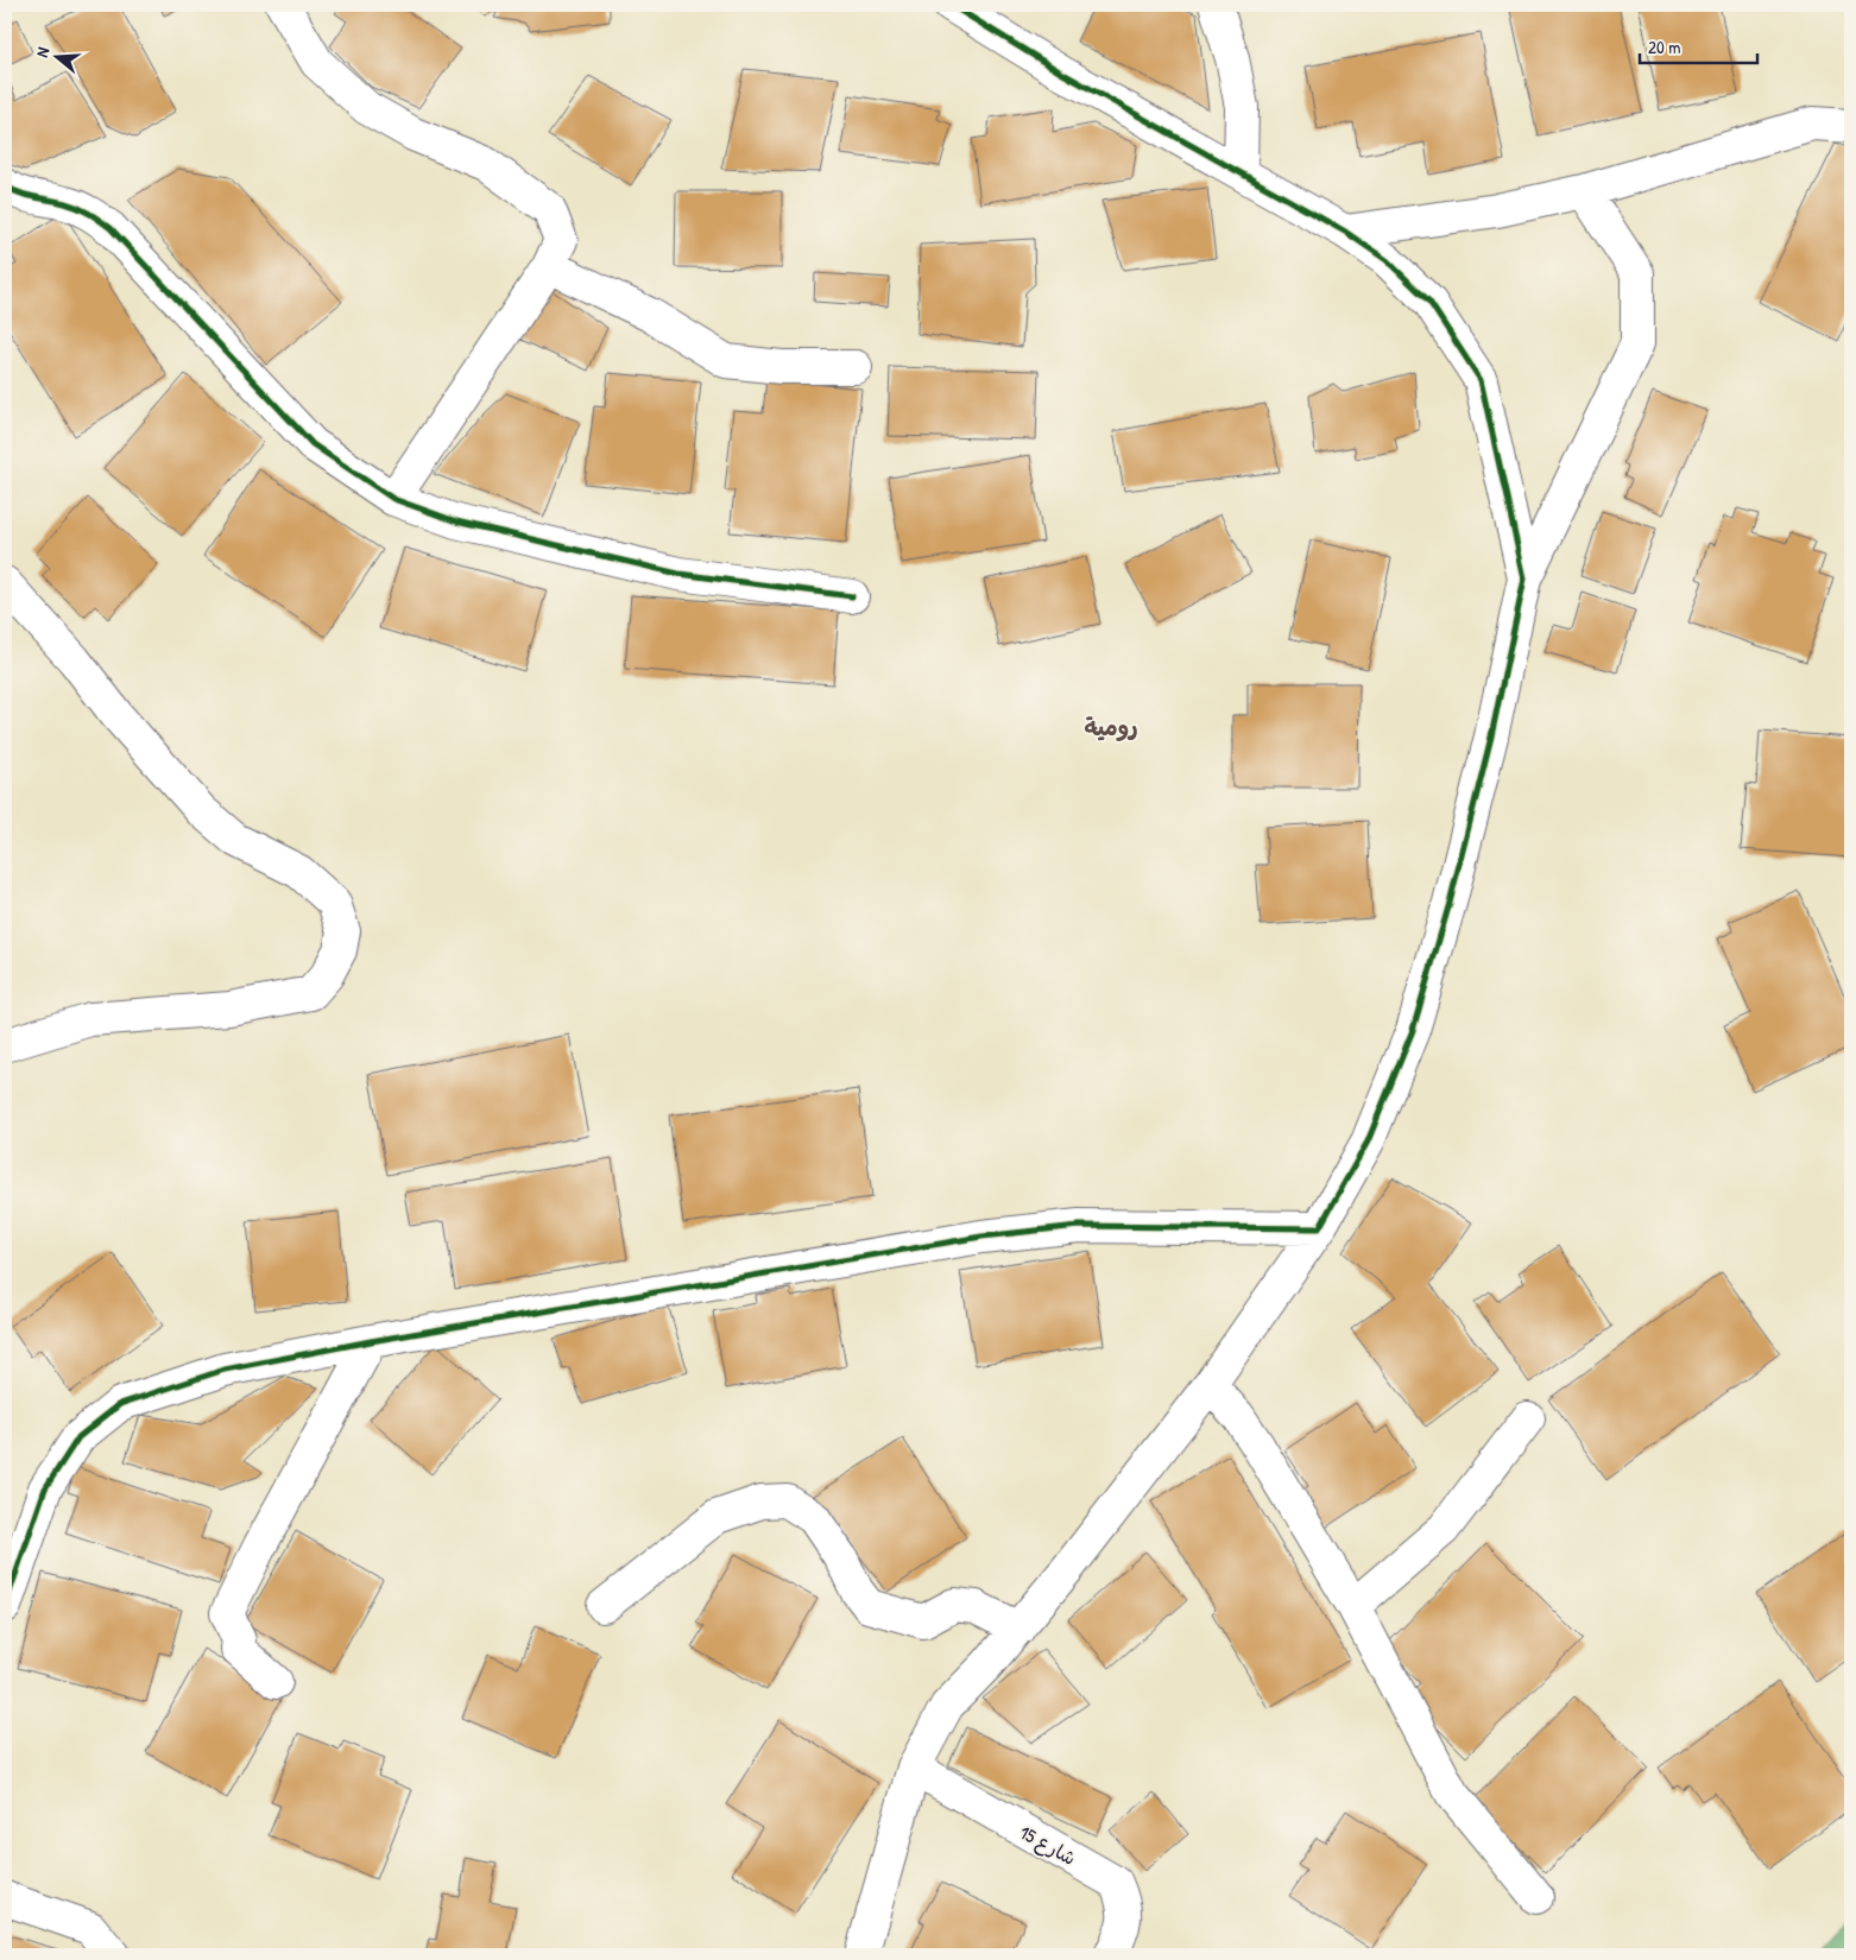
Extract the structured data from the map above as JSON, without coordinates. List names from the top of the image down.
{
  "streets": {
    "street": ["شارع 15"]
  },
  "districts": ["رومية"],
  "scale_bar": "20 m",
  "north": "left"
}
